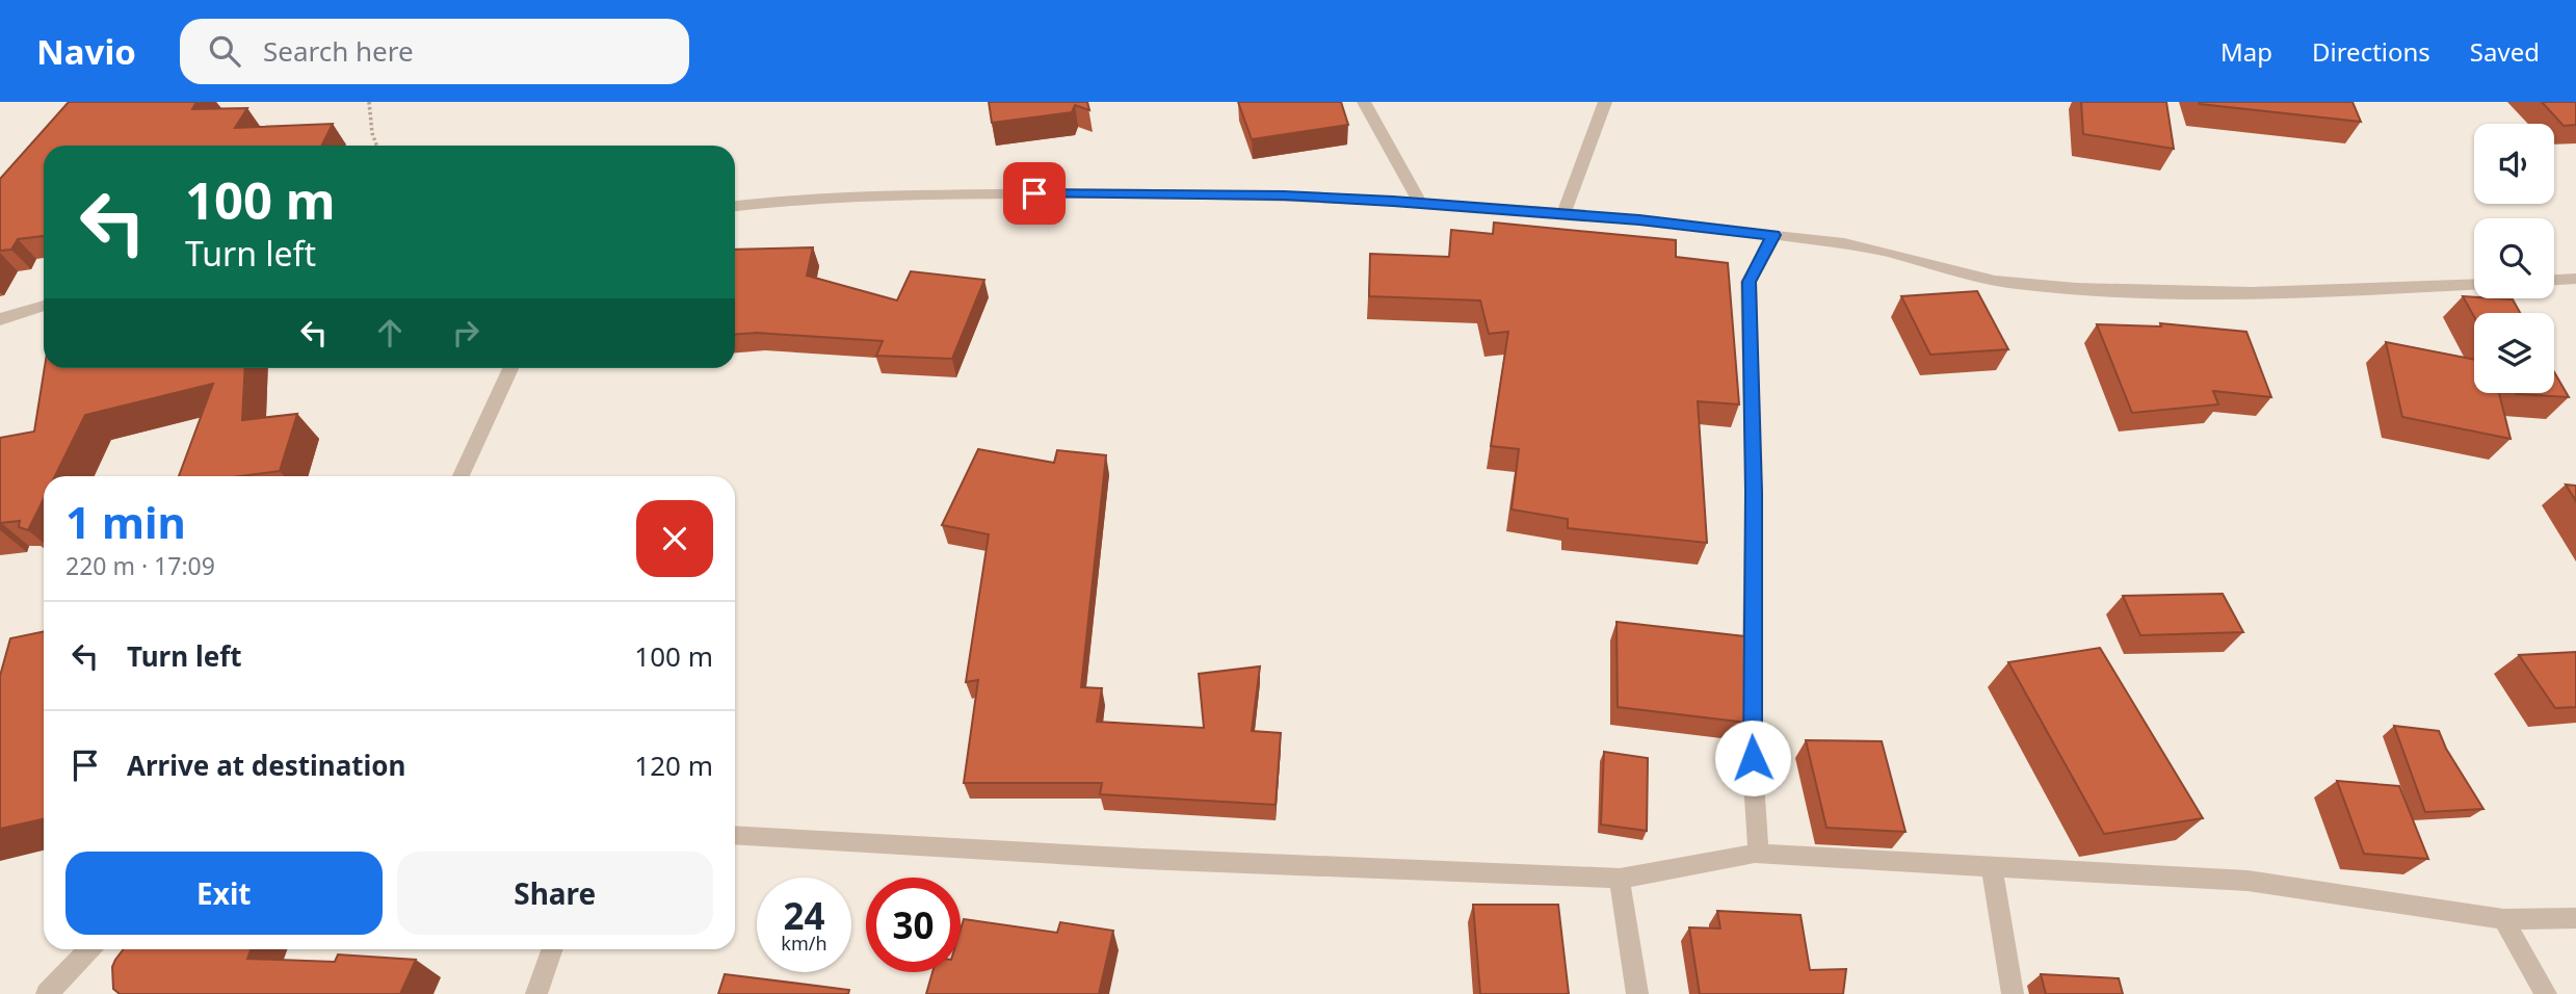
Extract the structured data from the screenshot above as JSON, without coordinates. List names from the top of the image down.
{
  "page": {
    "header": "Navio",
    "search": "Search here",
    "nav": ["Map", "Directions", "Saved"],
    "turn": ["100 m", "Turn left"],
    "heading": ["1 min", "220 m · 17:09"],
    "list": [
      {
        "name": "Turn left",
        "value": "100 m"
      },
      {
        "name": "Arrive at destination",
        "value": "120 m"
      }
    ],
    "buttons": ["Exit", "Share"],
    "speed": "24 km/h",
    "limit": "30"
  }
}
